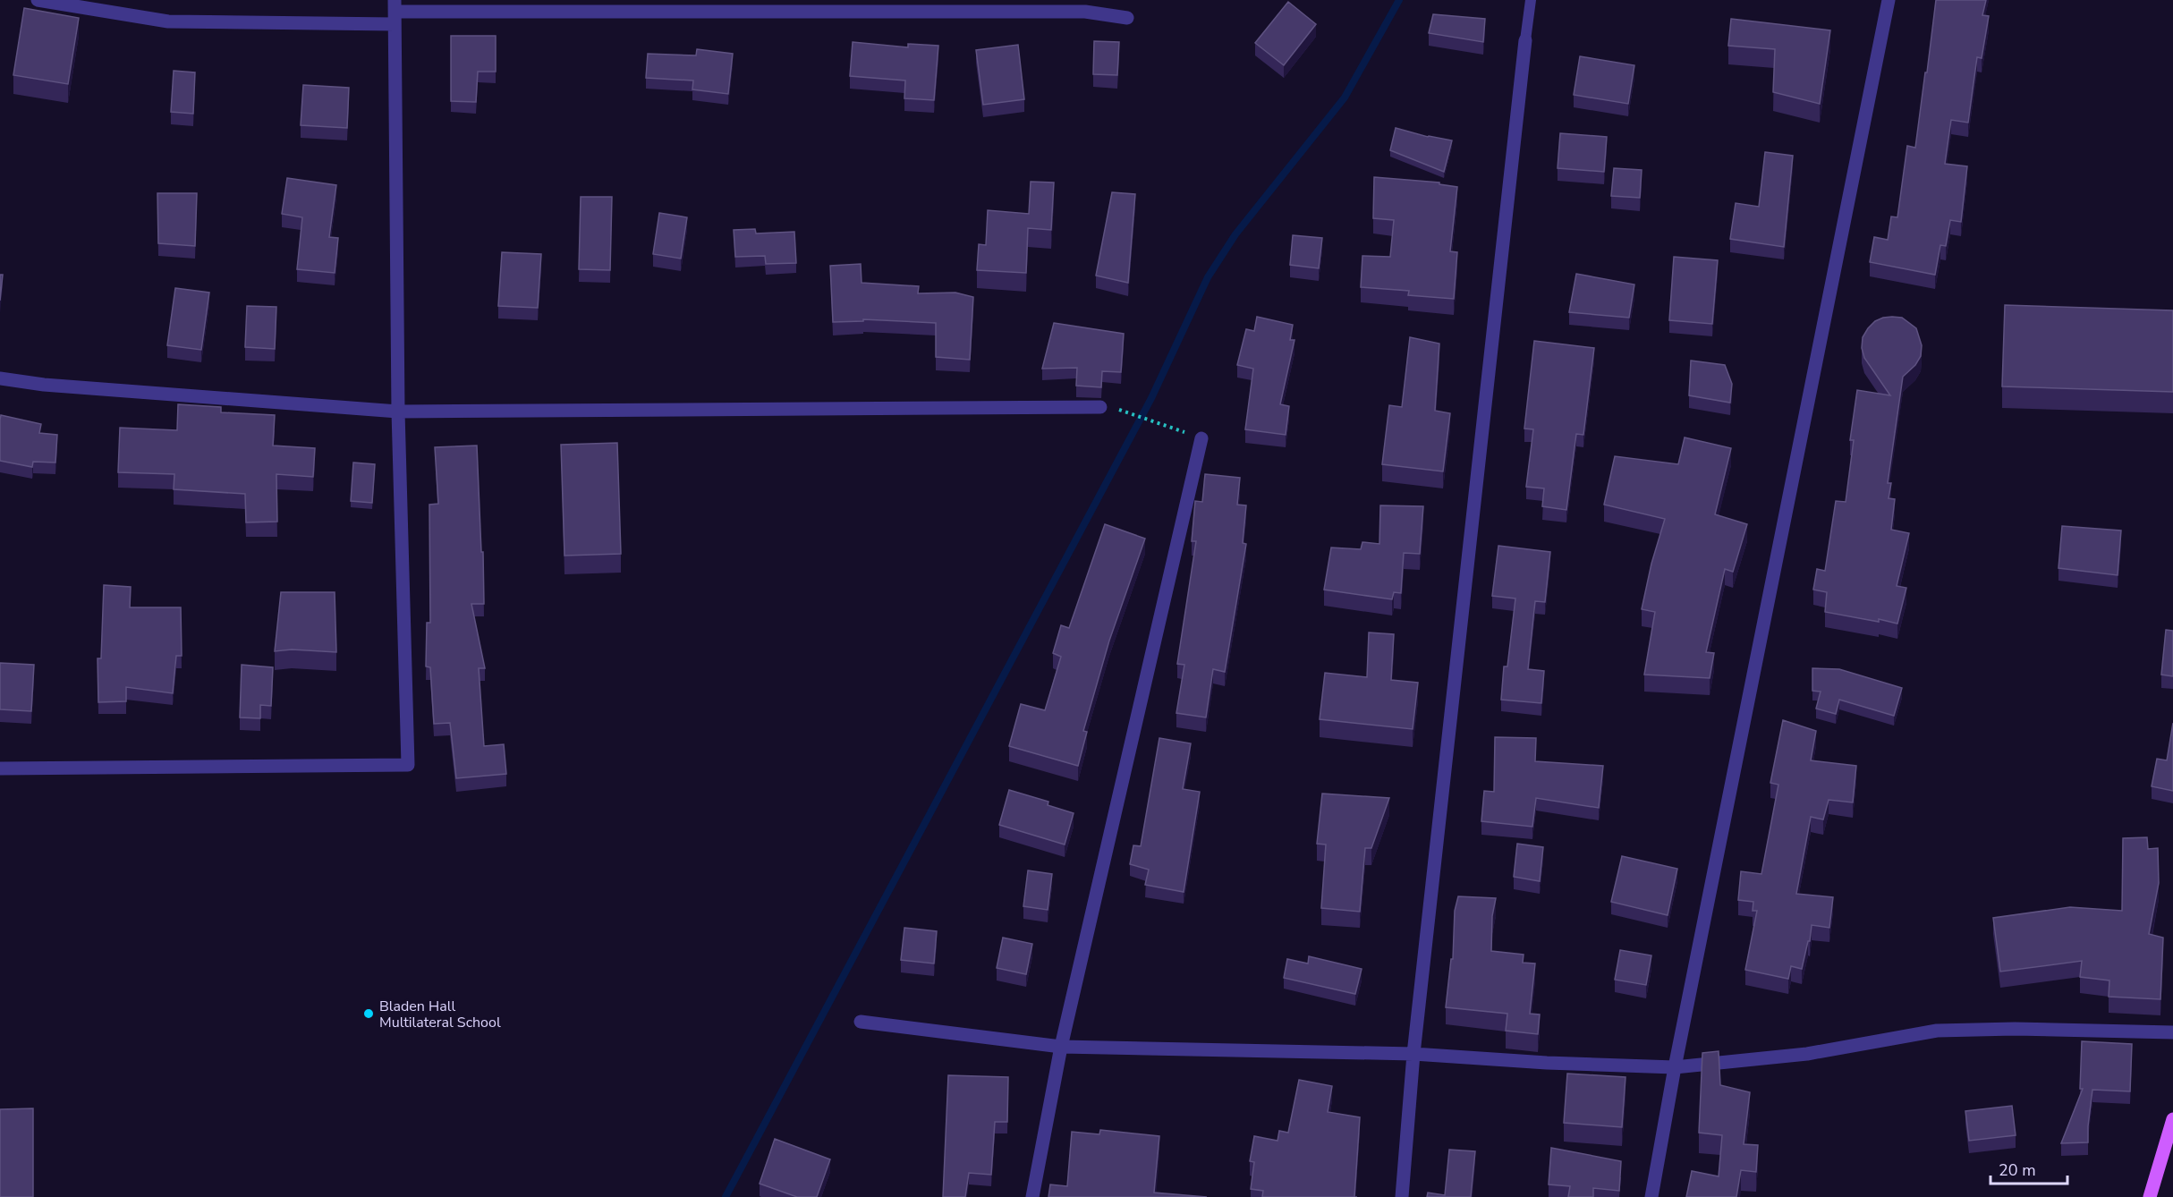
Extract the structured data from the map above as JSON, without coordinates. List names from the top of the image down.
{
  "places": ["Bladen Hall Multilateral School"],
  "scale_bar": "20 m"
}
